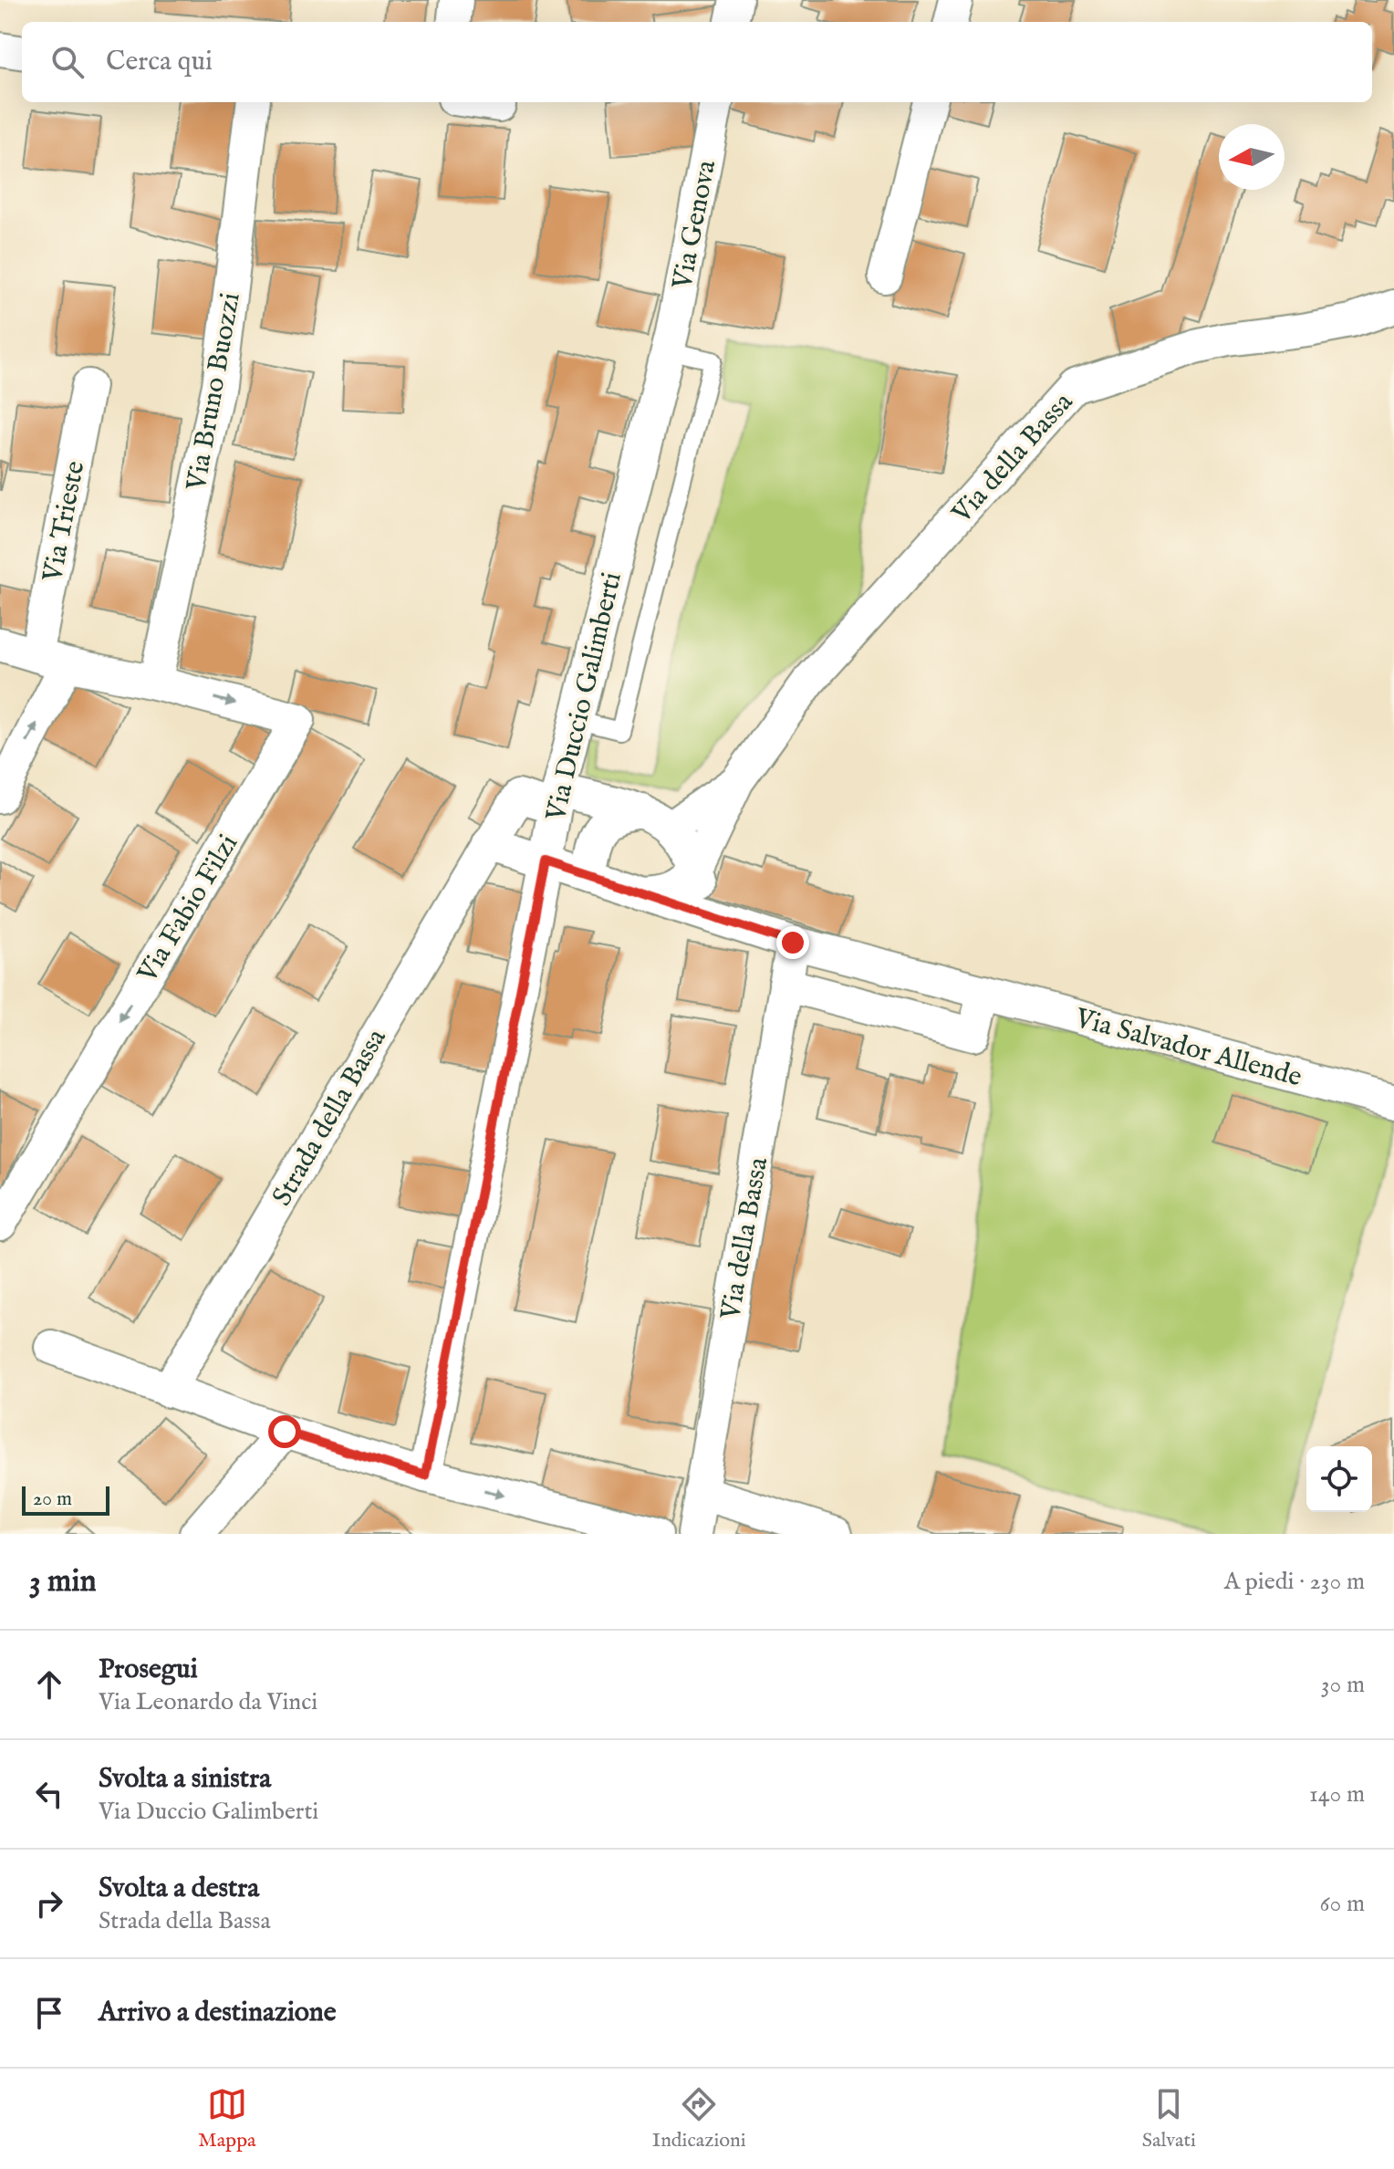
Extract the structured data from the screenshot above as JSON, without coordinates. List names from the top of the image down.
{
  "streets": {
    "street": [
      "Via Genova",
      "Via Bruno Buozzi",
      "Via della Bassa",
      "Via Trieste",
      "Via Duccio Galimberti",
      "Via Fabio Filzi",
      "Via Salvador Allende",
      "Strada della Bassa"
    ]
  },
  "crossings": [
    ["Via Genova", "Via Duccio Galimberti"],
    ["Via Bruno Buozzi", "Via Fabio Filzi"],
    ["Via della Bassa", "Via Salvador Allende"],
    ["Via della Bassa", "Strada della Bassa"],
    ["Via Duccio Galimberti", "Strada della Bassa"]
  ],
  "scale_bar": "20 m",
  "north": "left",
  "page": {
    "search": "Cerca qui",
    "scale": "20 m",
    "heading": ["3 min", "A piedi · 230 m"],
    "list": [
      ["Prosegui", "Via Leonardo da Vinci", "30 m"],
      ["Svolta a sinistra", "Via Duccio Galimberti", "140 m"],
      ["Svolta a destra", "Strada della Bassa", "60 m"],
      "Arrivo a destinazione"
    ],
    "nav": ["Mappa", "Indicazioni", "Salvati"]
  }
}
